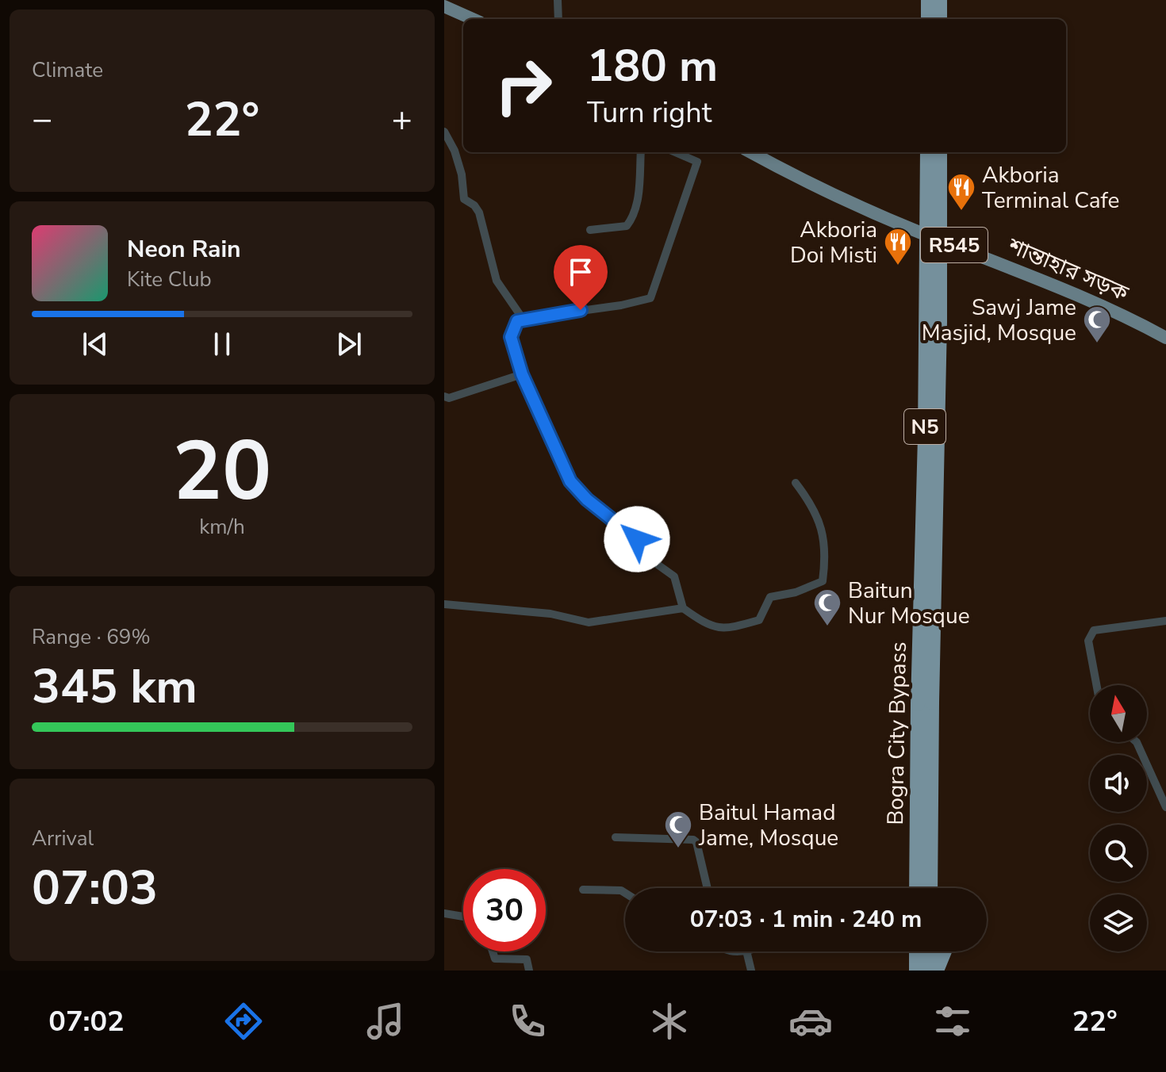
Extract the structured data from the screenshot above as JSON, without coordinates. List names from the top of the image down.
{
  "streets": {
    "highway": ["N5", "Bogra City Bypass"],
    "main road": ["R545", "শান্তাহার সড়ক"]
  },
  "places": {
    "restaurant": ["Akboria Terminal Cafe", "Akboria Doi Misti"],
    "mosque": ["Sawj Jame Masjid, Mosque", "Baitun Nur Mosque", "Baitul Hamad Jame, Mosque"]
  },
  "north": "top",
  "page": {
    "tile": [
      "Climate",
      ["20", "km/h"],
      ["Range · 69%", "345 km"],
      ["Arrival", "07:03"]
    ],
    "turn": ["180 m", "Turn right"],
    "heat": ["−", "22°", "+"],
    "song": ["Neon Rain", "Kite Club"],
    "limit": "30",
    "trip": "07:03 · 1 min · 240 m",
    "tabs": ["07:02", "22°"]
  }
}
